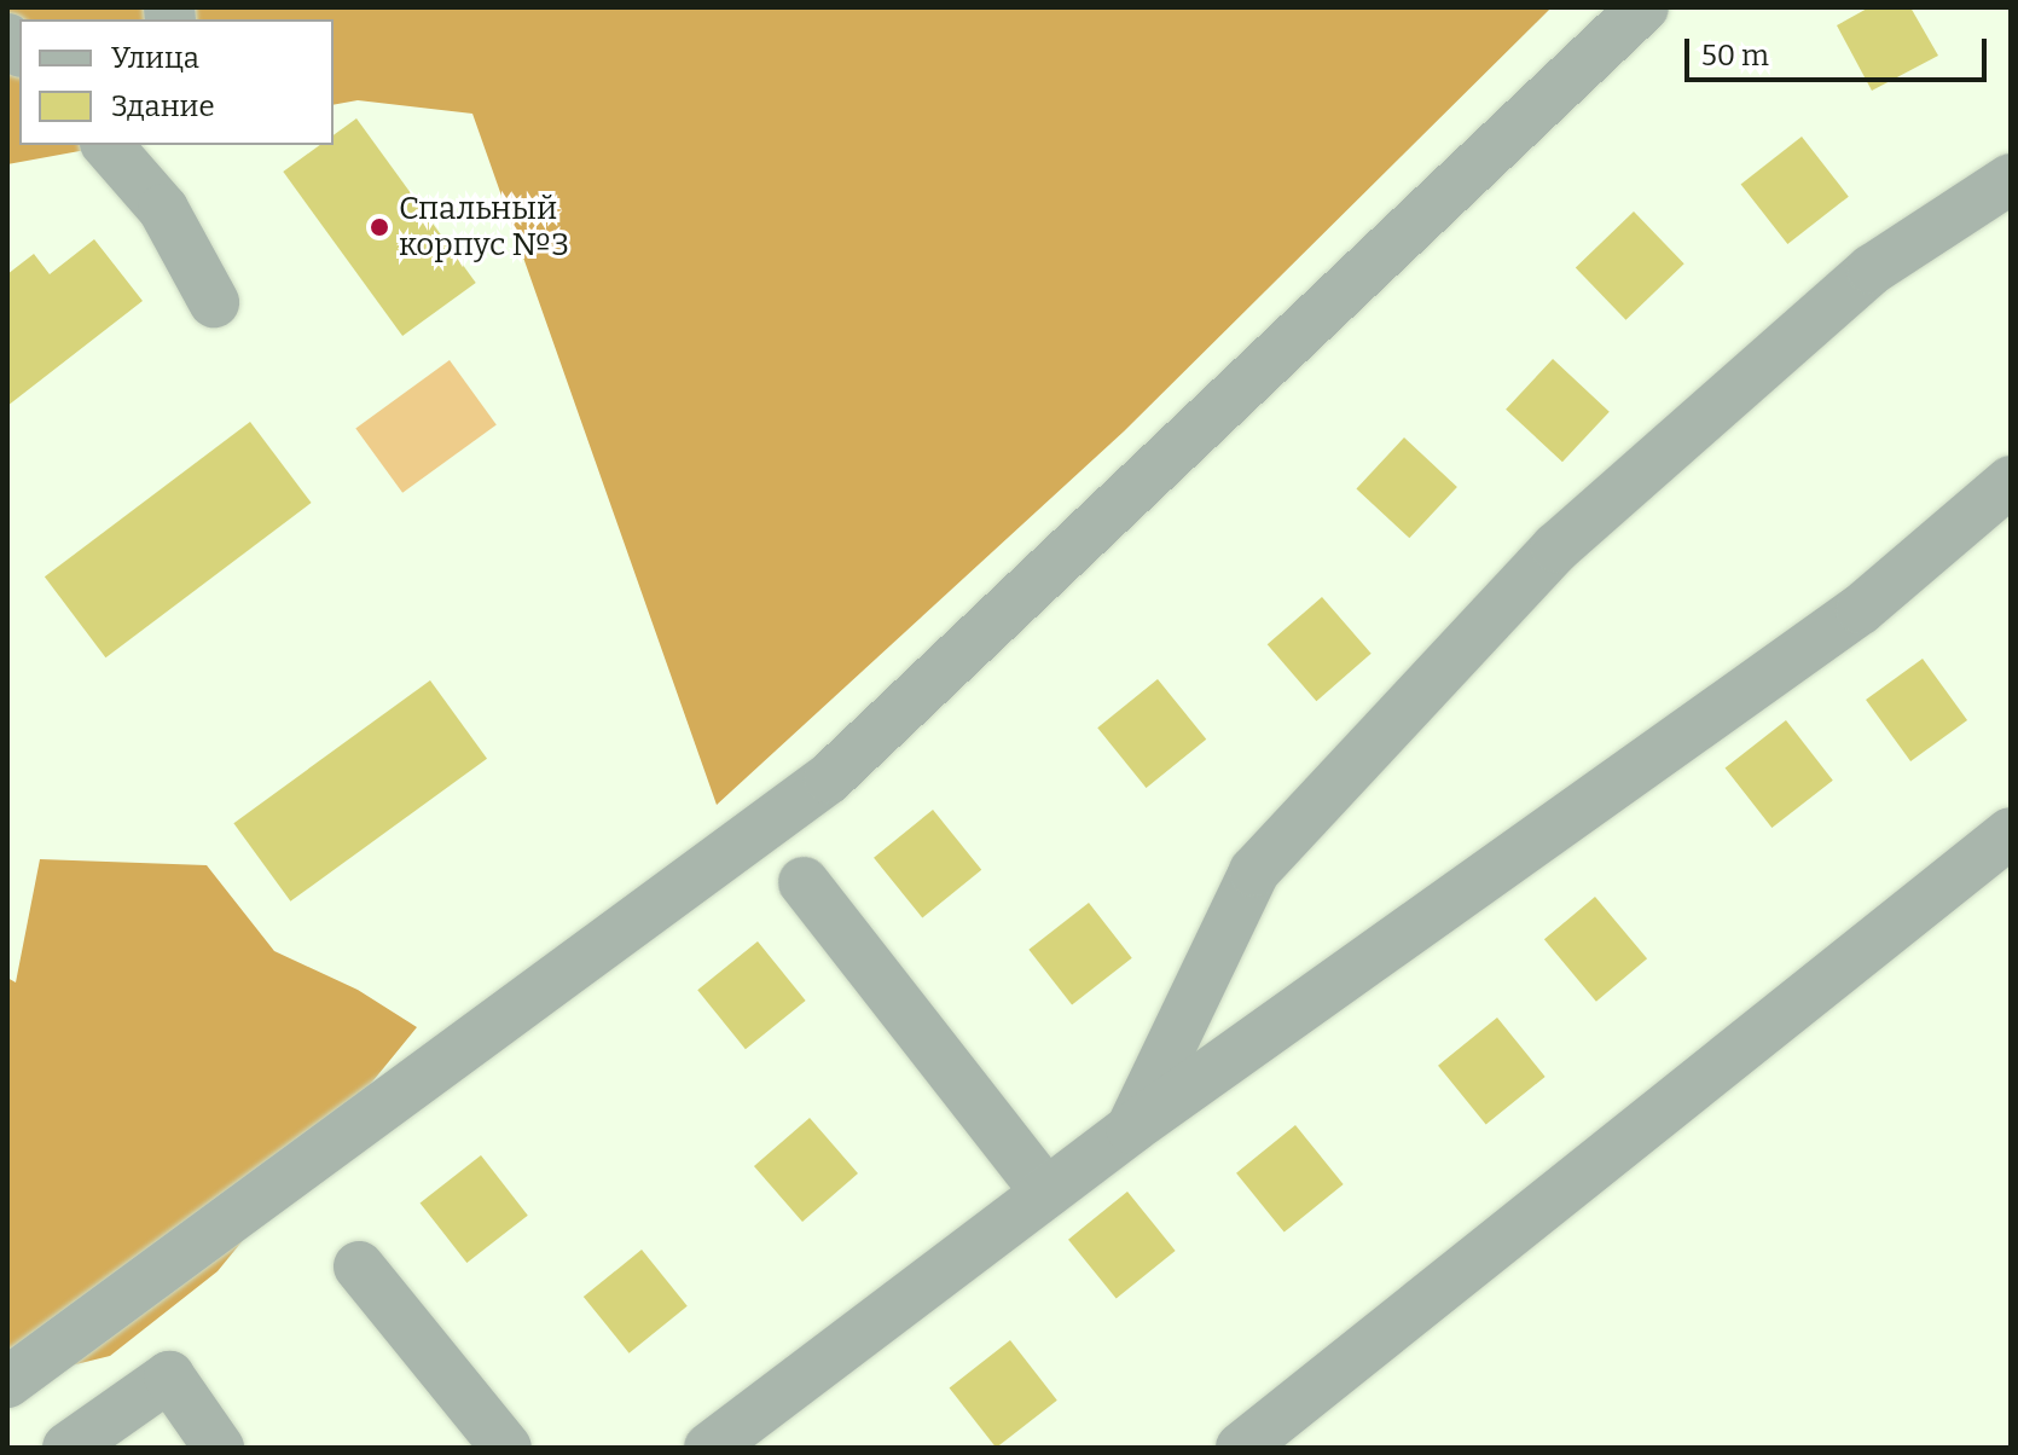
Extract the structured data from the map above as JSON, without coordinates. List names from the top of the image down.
{
  "places": ["Спальный корпус №3"],
  "legend": ["Улица", "Здание"],
  "scale_bar": "50 m"
}
